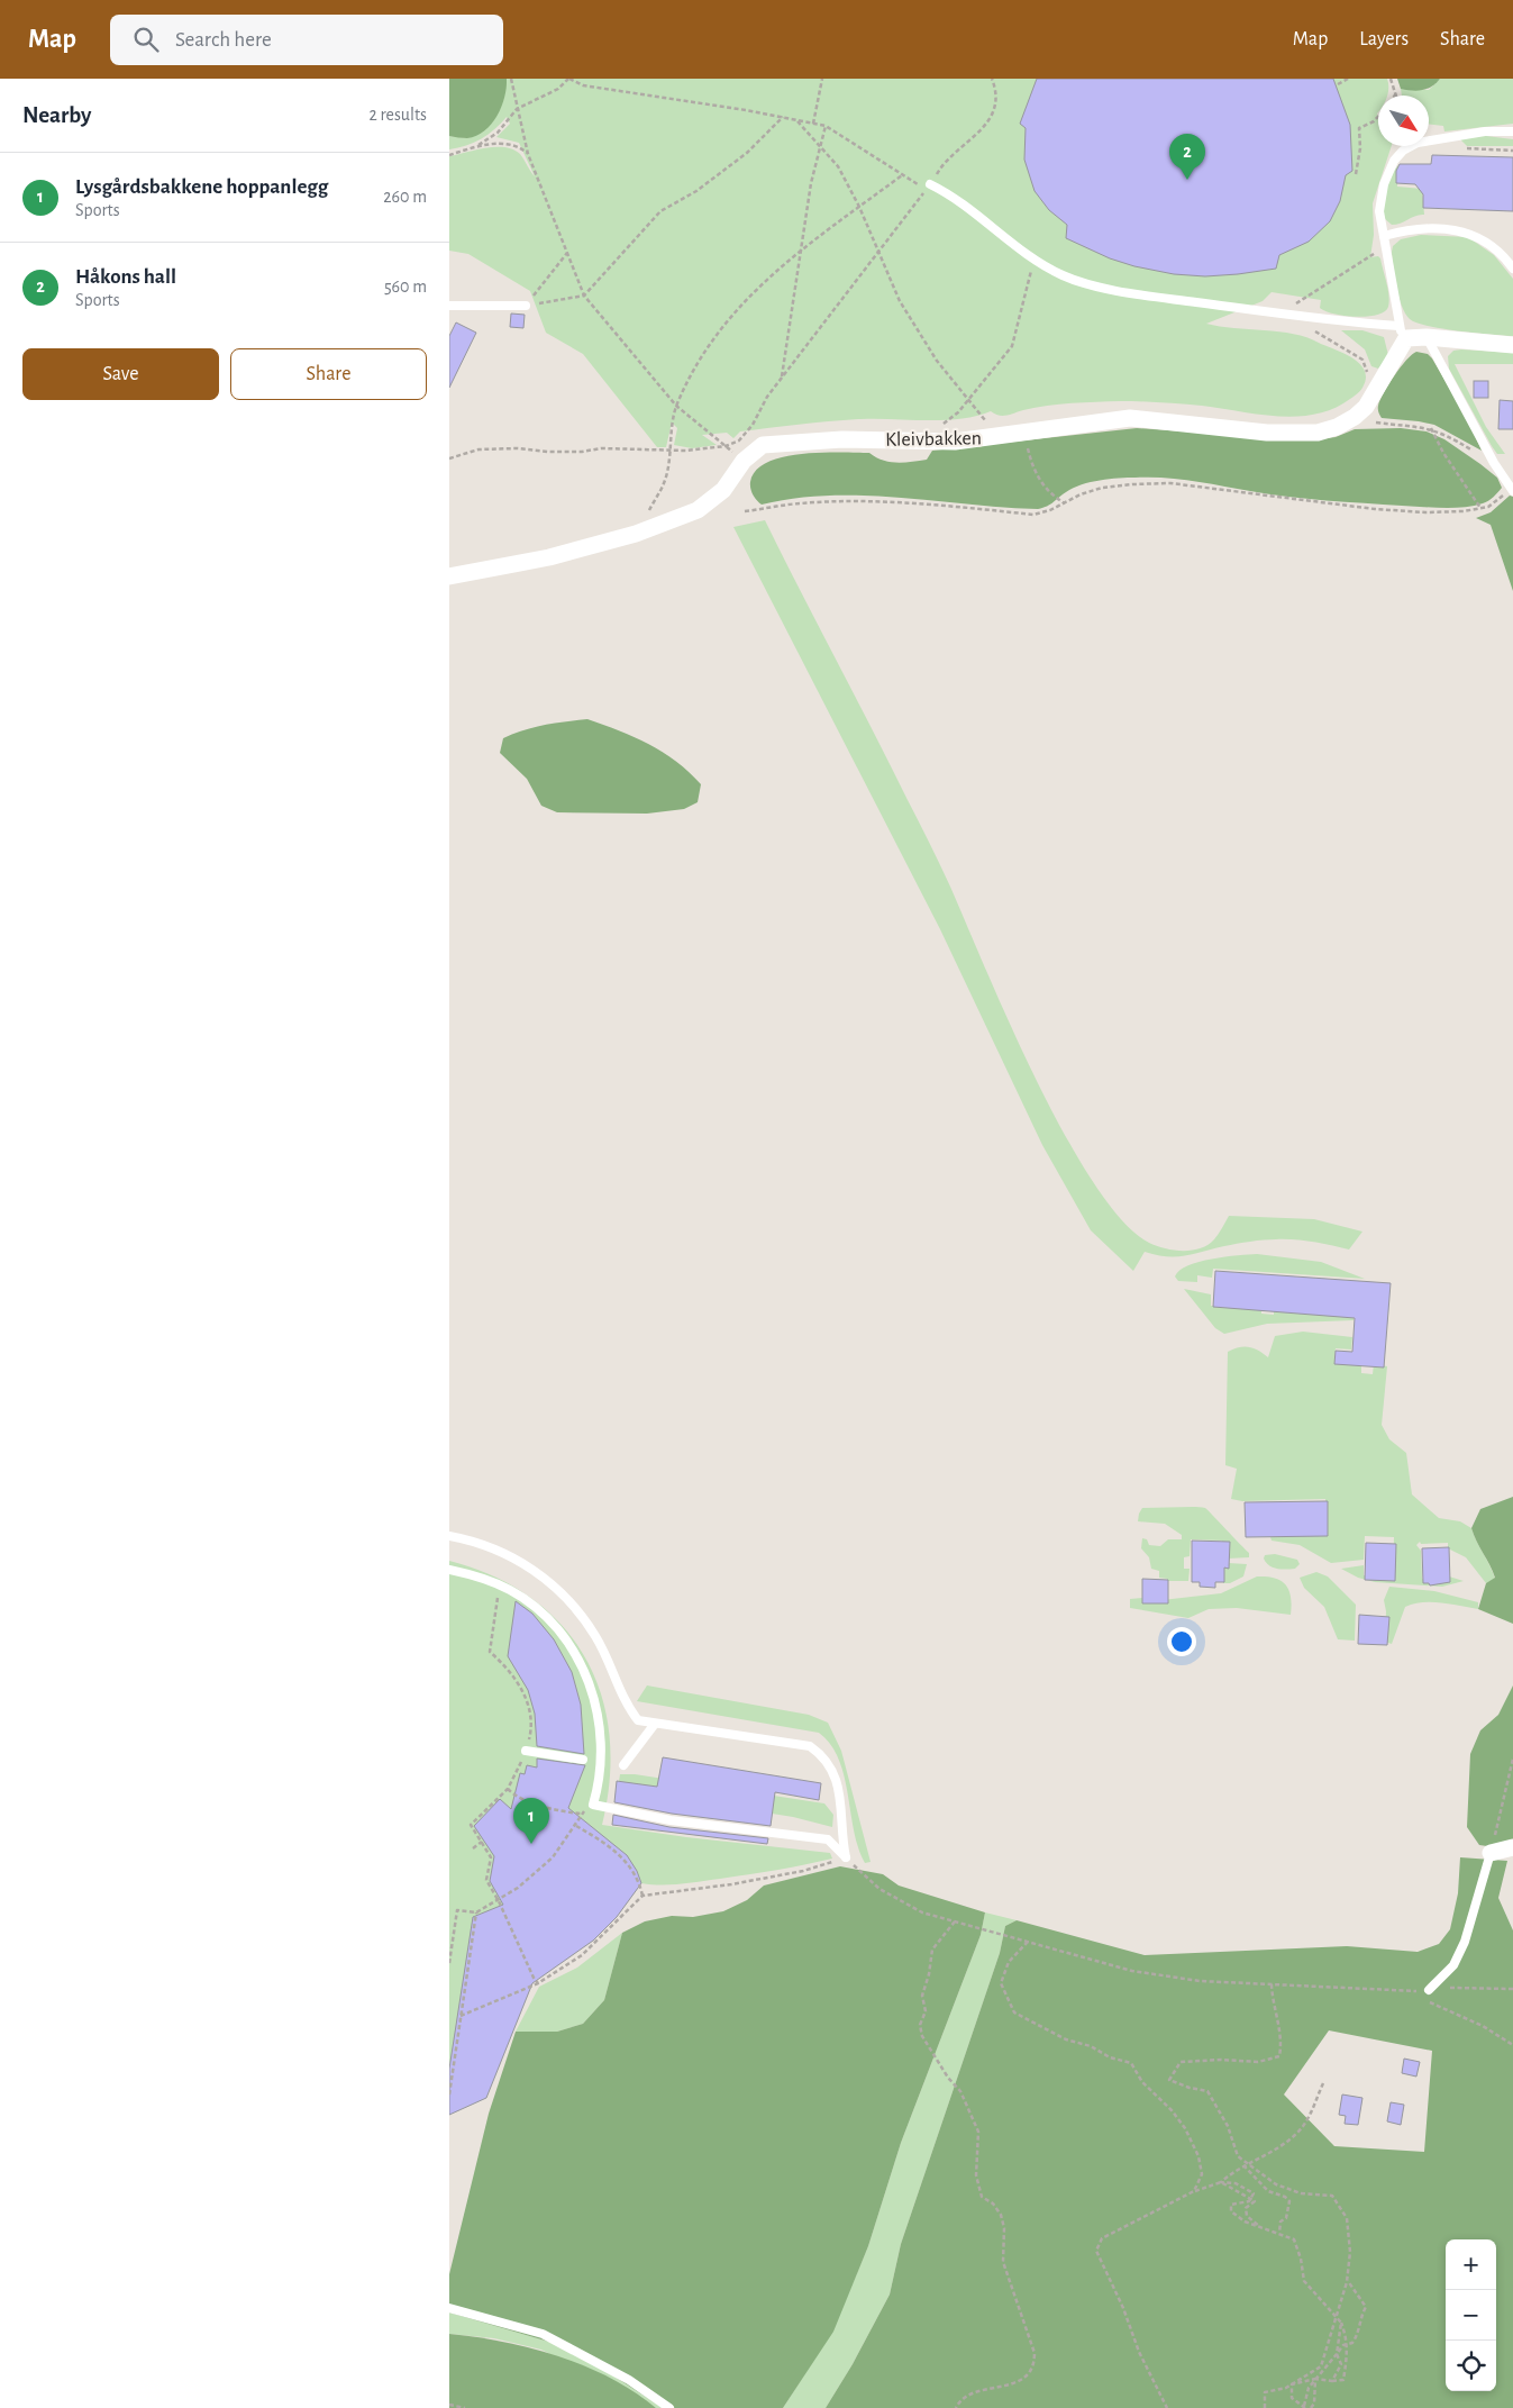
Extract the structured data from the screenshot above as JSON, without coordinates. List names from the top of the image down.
{
  "streets": {
    "street": ["Kleivbakken"]
  },
  "north": "bottom right",
  "page": {
    "header": "Map",
    "search": "Search here",
    "nav": ["Map", "Layers", "Share"],
    "heading": ["Nearby", "2 results"],
    "pins": ["2", "1"],
    "list": [
      {
        "mark": "1",
        "name": "Lysgårdsbakkene hoppanlegg",
        "note": "Sports",
        "value": "260 m"
      },
      {
        "mark": "2",
        "name": "Håkons hall",
        "note": "Sports",
        "value": "560 m"
      }
    ],
    "buttons": ["Save", "Share"],
    "map_buttons": ["+", "−"]
  }
}
